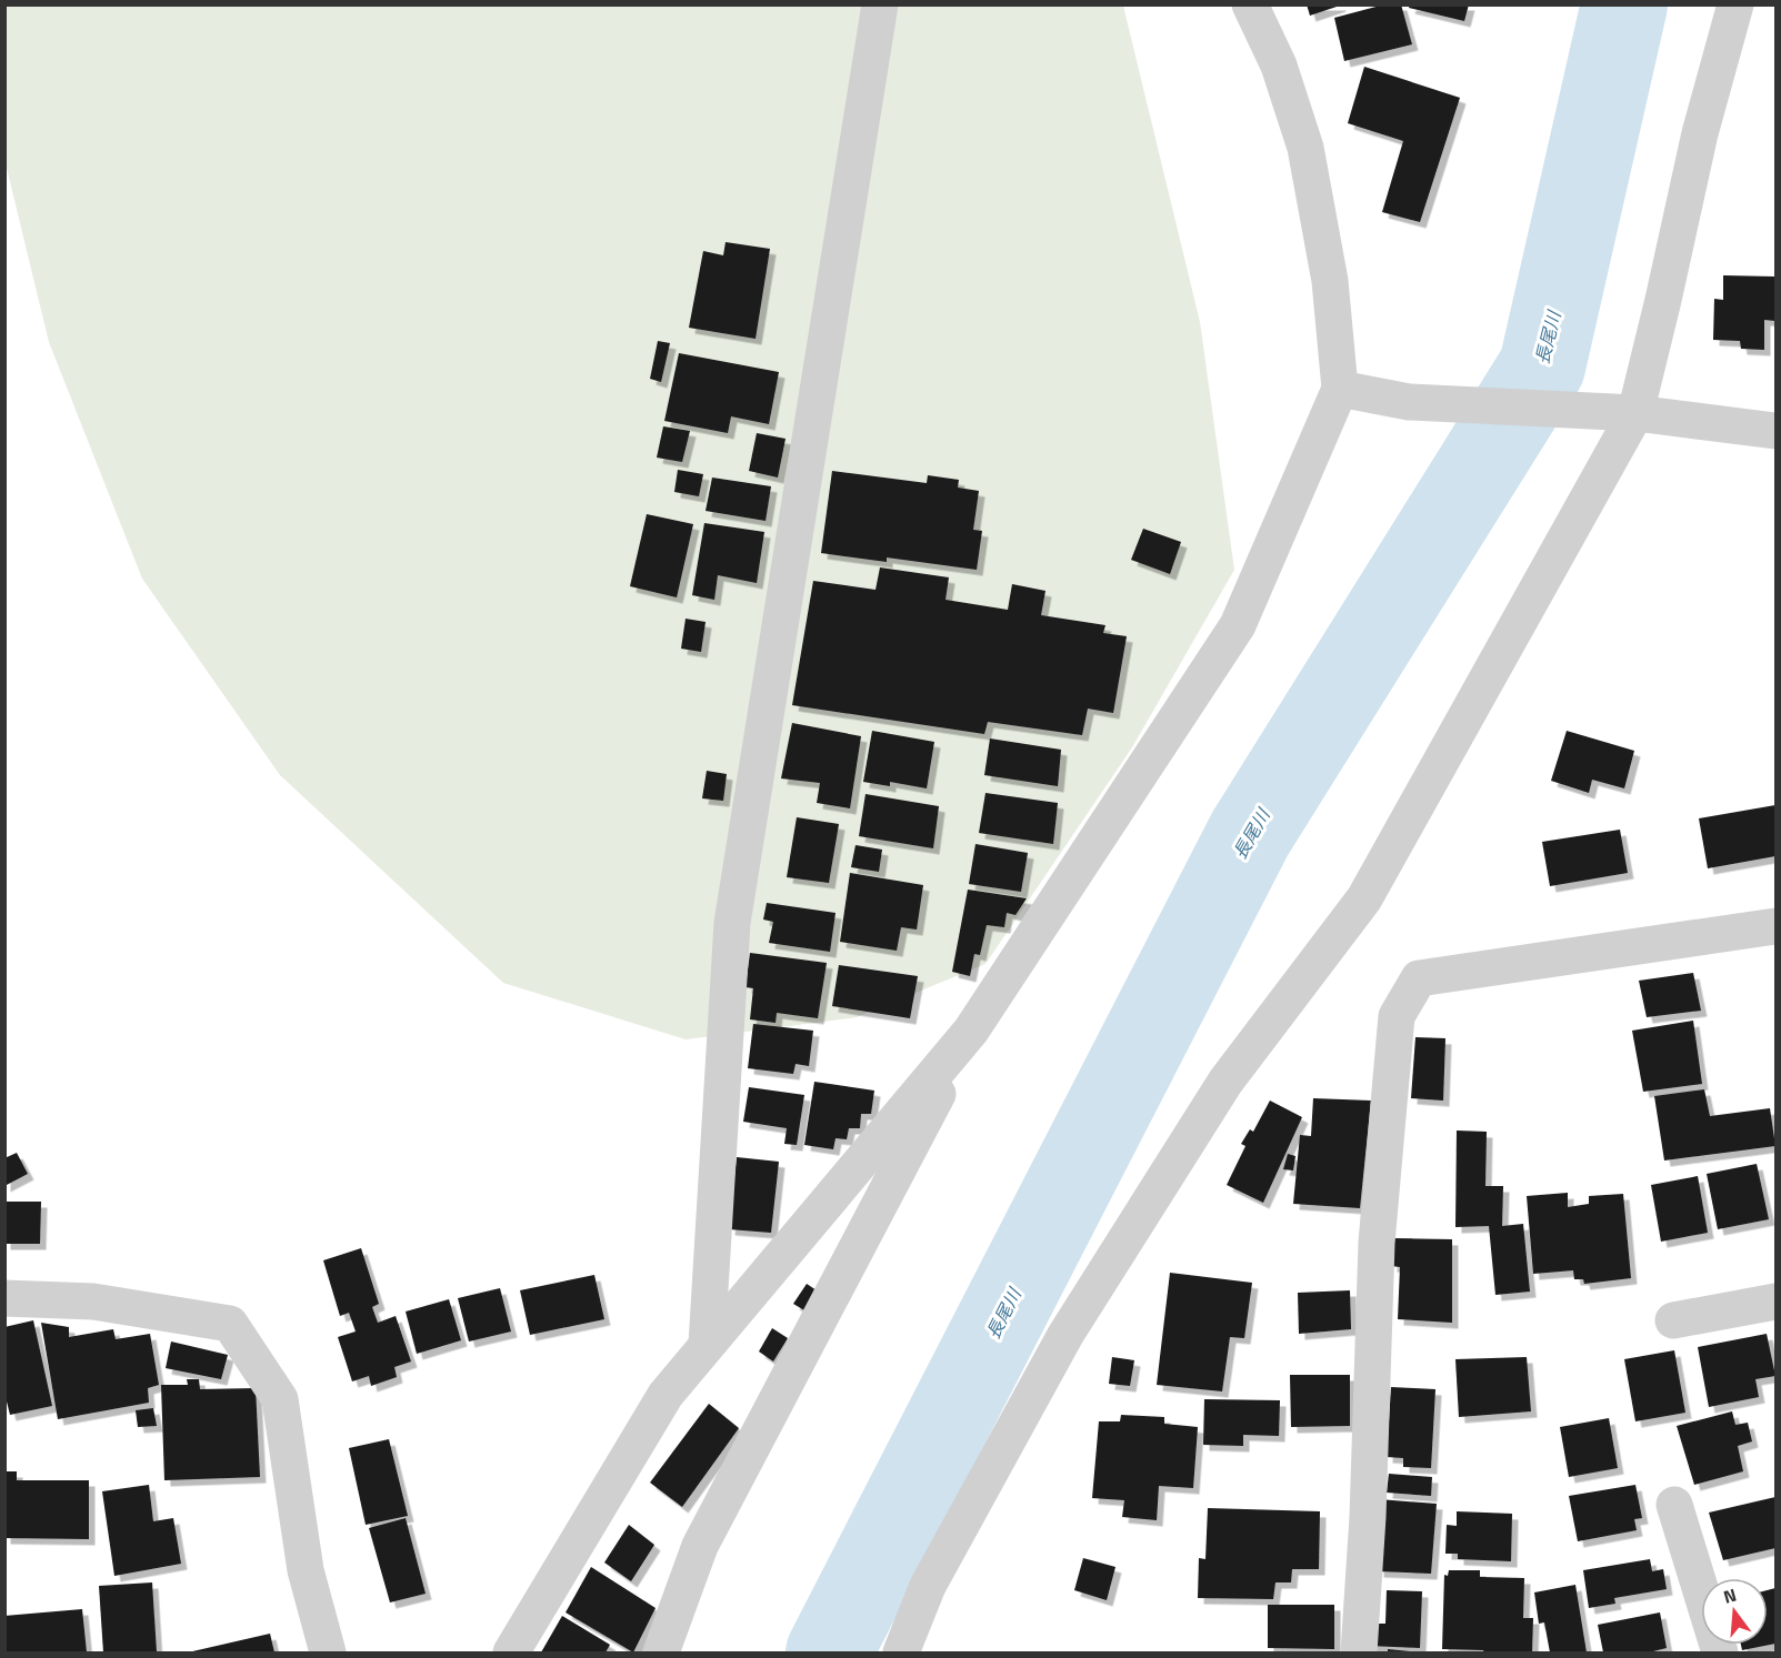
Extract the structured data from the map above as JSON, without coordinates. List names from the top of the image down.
{
  "water": ["長尾川"],
  "north": "top"
}
